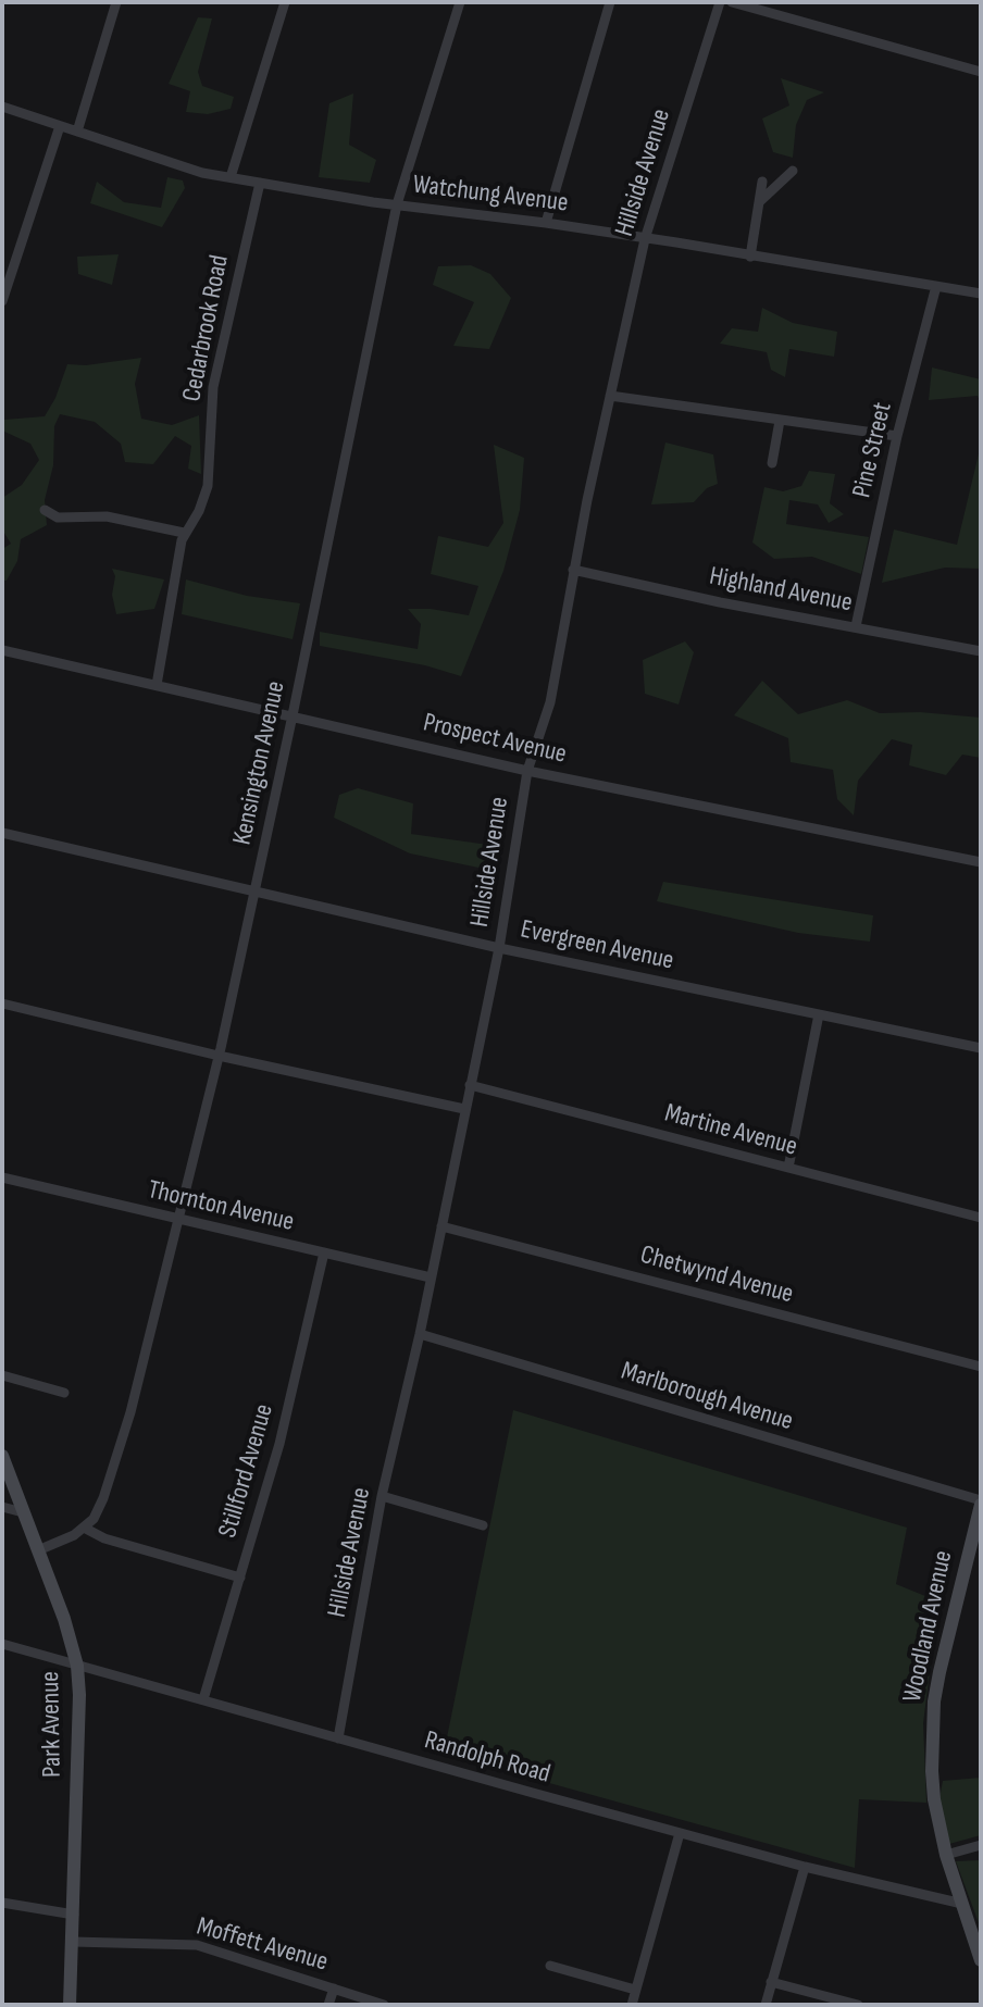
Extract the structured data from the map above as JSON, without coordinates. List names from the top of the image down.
{
  "streets": {
    "main road": ["Woodland Avenue", "Park Avenue"],
    "street": [
      "Hillside Avenue",
      "Watchung Avenue",
      "Cedarbrook Road",
      "Pine Street",
      "Highland Avenue",
      "Prospect Avenue",
      "Kensington Avenue",
      "Evergreen Avenue",
      "Martine Avenue",
      "Thornton Avenue",
      "Chetwynd Avenue",
      "Marlborough Avenue",
      "Stillford Avenue",
      "Randolph Road",
      "Moffett Avenue"
    ]
  },
  "crossings": [
    ["Hillside Avenue", "Watchung Avenue"],
    ["Hillside Avenue", "Highland Avenue"],
    ["Hillside Avenue", "Prospect Avenue"],
    ["Hillside Avenue", "Evergreen Avenue"],
    ["Hillside Avenue", "Martine Avenue"],
    ["Hillside Avenue", "Thornton Avenue"],
    ["Hillside Avenue", "Chetwynd Avenue"],
    ["Hillside Avenue", "Marlborough Avenue"],
    ["Hillside Avenue", "Randolph Road"],
    ["Watchung Avenue", "Cedarbrook Road"],
    ["Watchung Avenue", "Pine Street"],
    ["Watchung Avenue", "Kensington Avenue"],
    ["Cedarbrook Road", "Prospect Avenue"],
    ["Pine Street", "Highland Avenue"],
    ["Prospect Avenue", "Kensington Avenue"],
    ["Kensington Avenue", "Evergreen Avenue"],
    ["Kensington Avenue", "Thornton Avenue"],
    ["Thornton Avenue", "Stillford Avenue"],
    ["Marlborough Avenue", "Woodland Avenue"],
    ["Stillford Avenue", "Randolph Road"],
    ["Woodland Avenue", "Randolph Road"],
    ["Park Avenue", "Randolph Road"],
    ["Park Avenue", "Moffett Avenue"]
  ]
}
